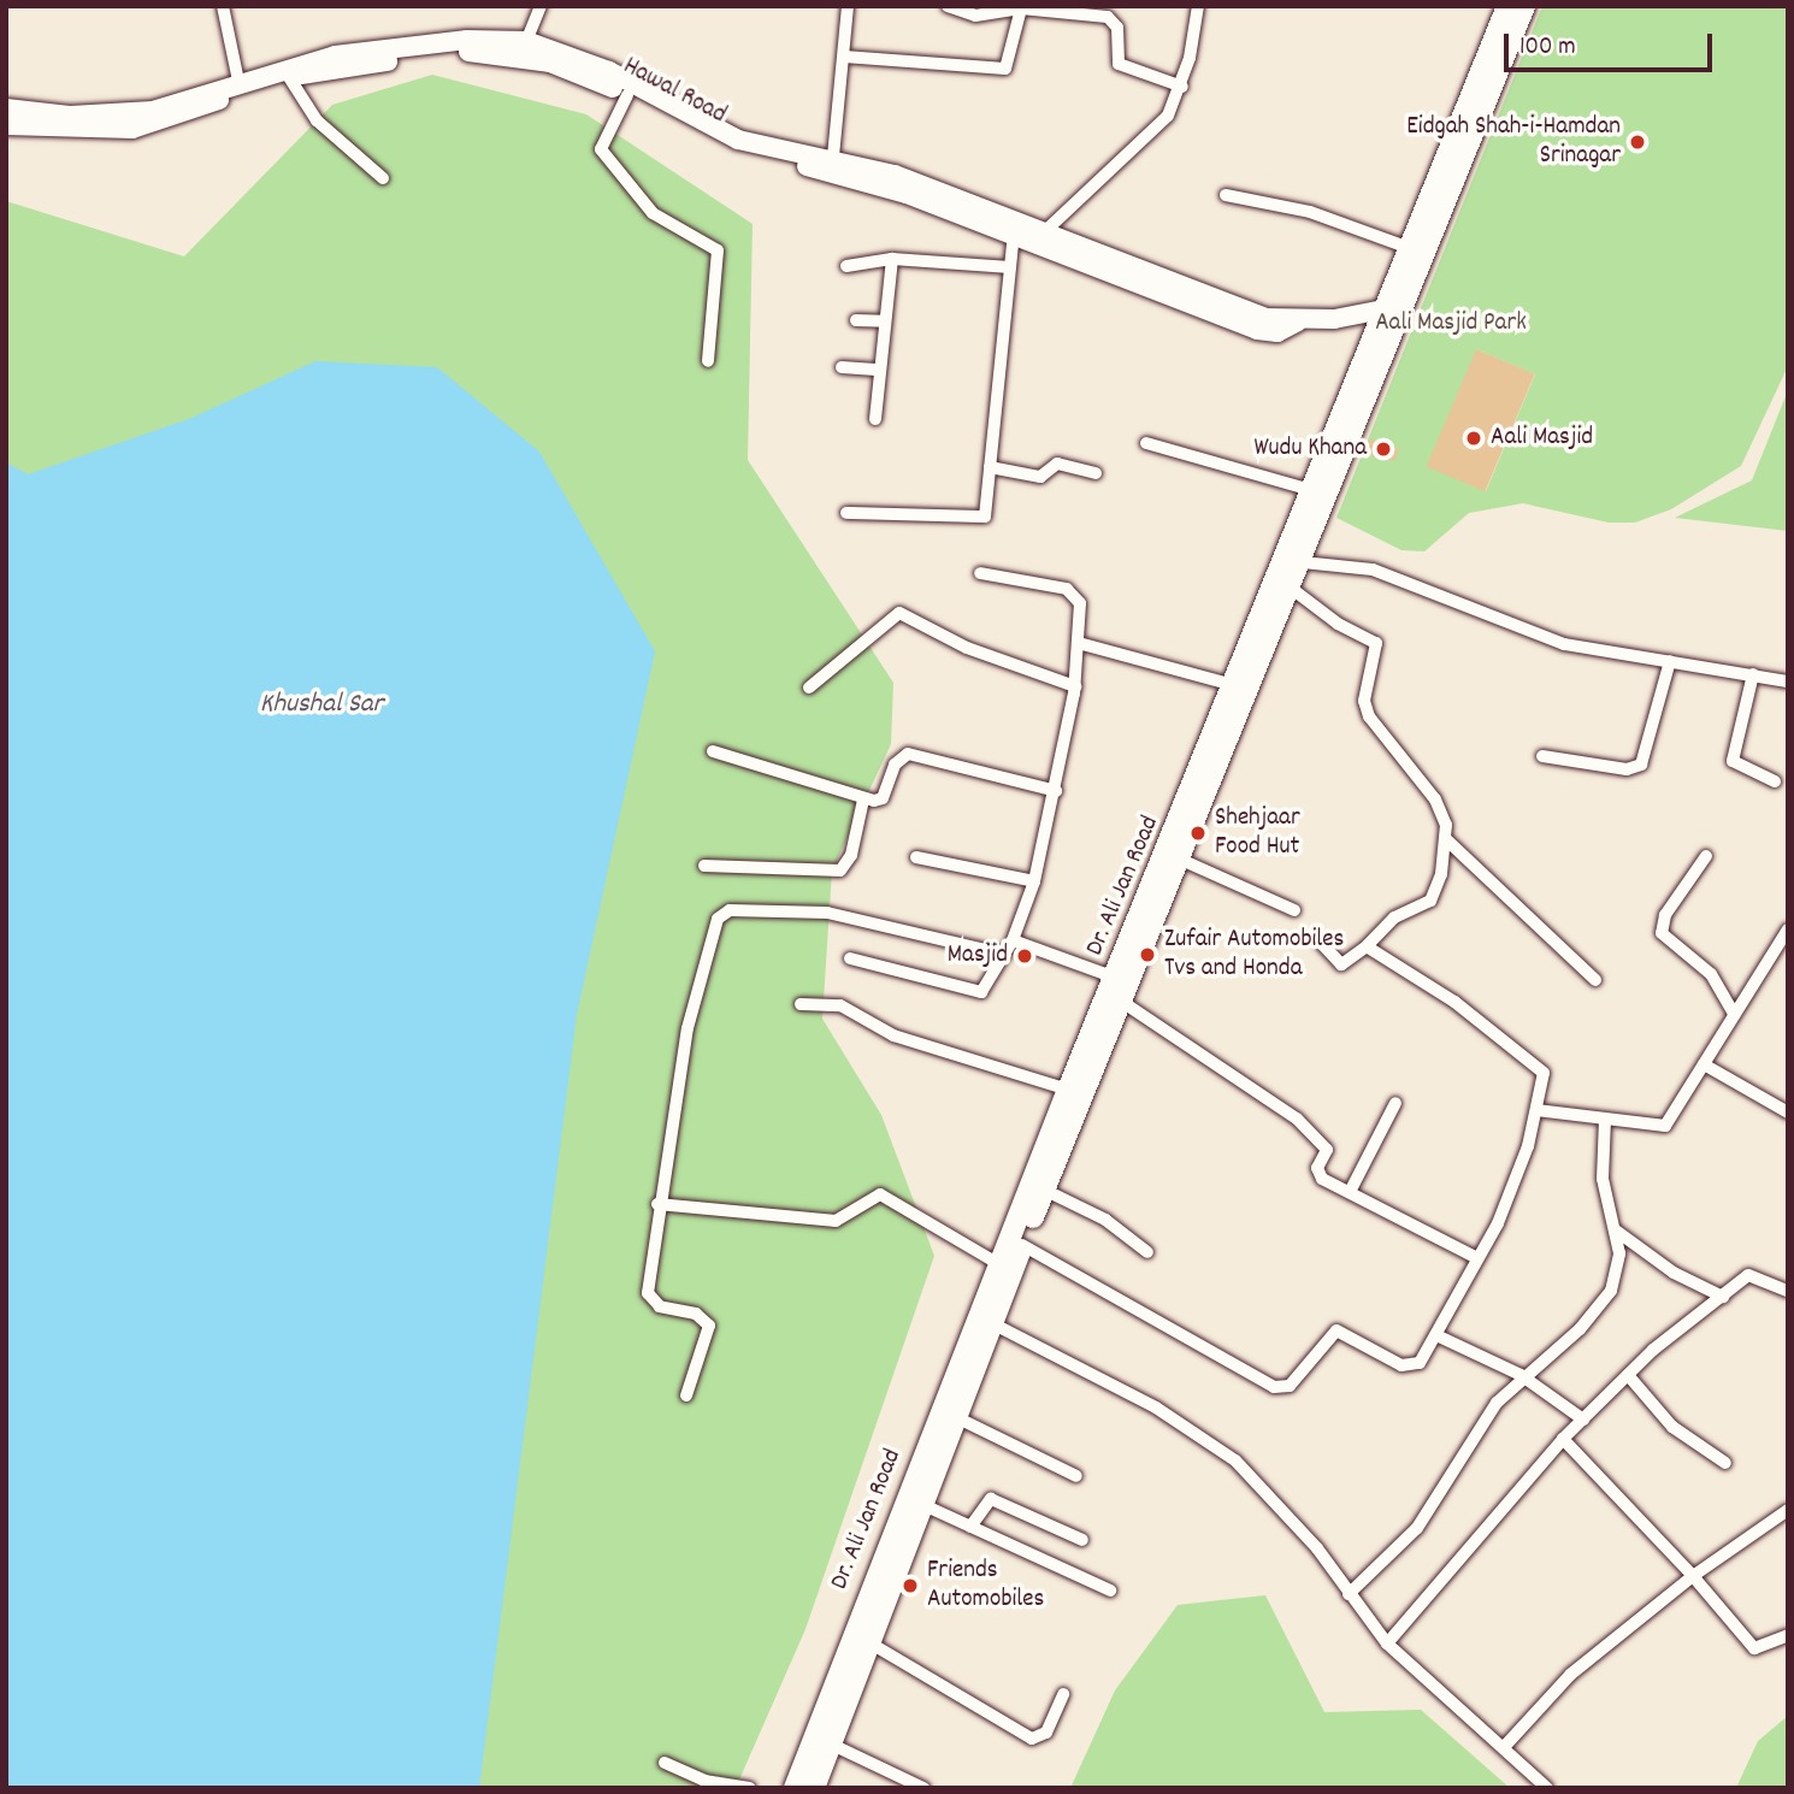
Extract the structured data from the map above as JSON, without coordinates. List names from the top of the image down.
{
  "streets": {
    "main road": ["Hawal Road", "Dr. Ali Jan Road"]
  },
  "crossings": [
    ["Hawal Road", "Dr. Ali Jan Road"]
  ],
  "water": ["Khushal Sar"],
  "parks": ["Aali Masjid Park"],
  "places": [
    "Eidgah Shah-i-Hamdan Srinagar",
    "Aali Masjid",
    "Wudu Khana",
    "Shehjaar Food Hut",
    "Zufair Automobiles Tvs and Honda",
    "Masjid",
    "Friends Automobiles"
  ],
  "scale_bar": "100 m"
}
